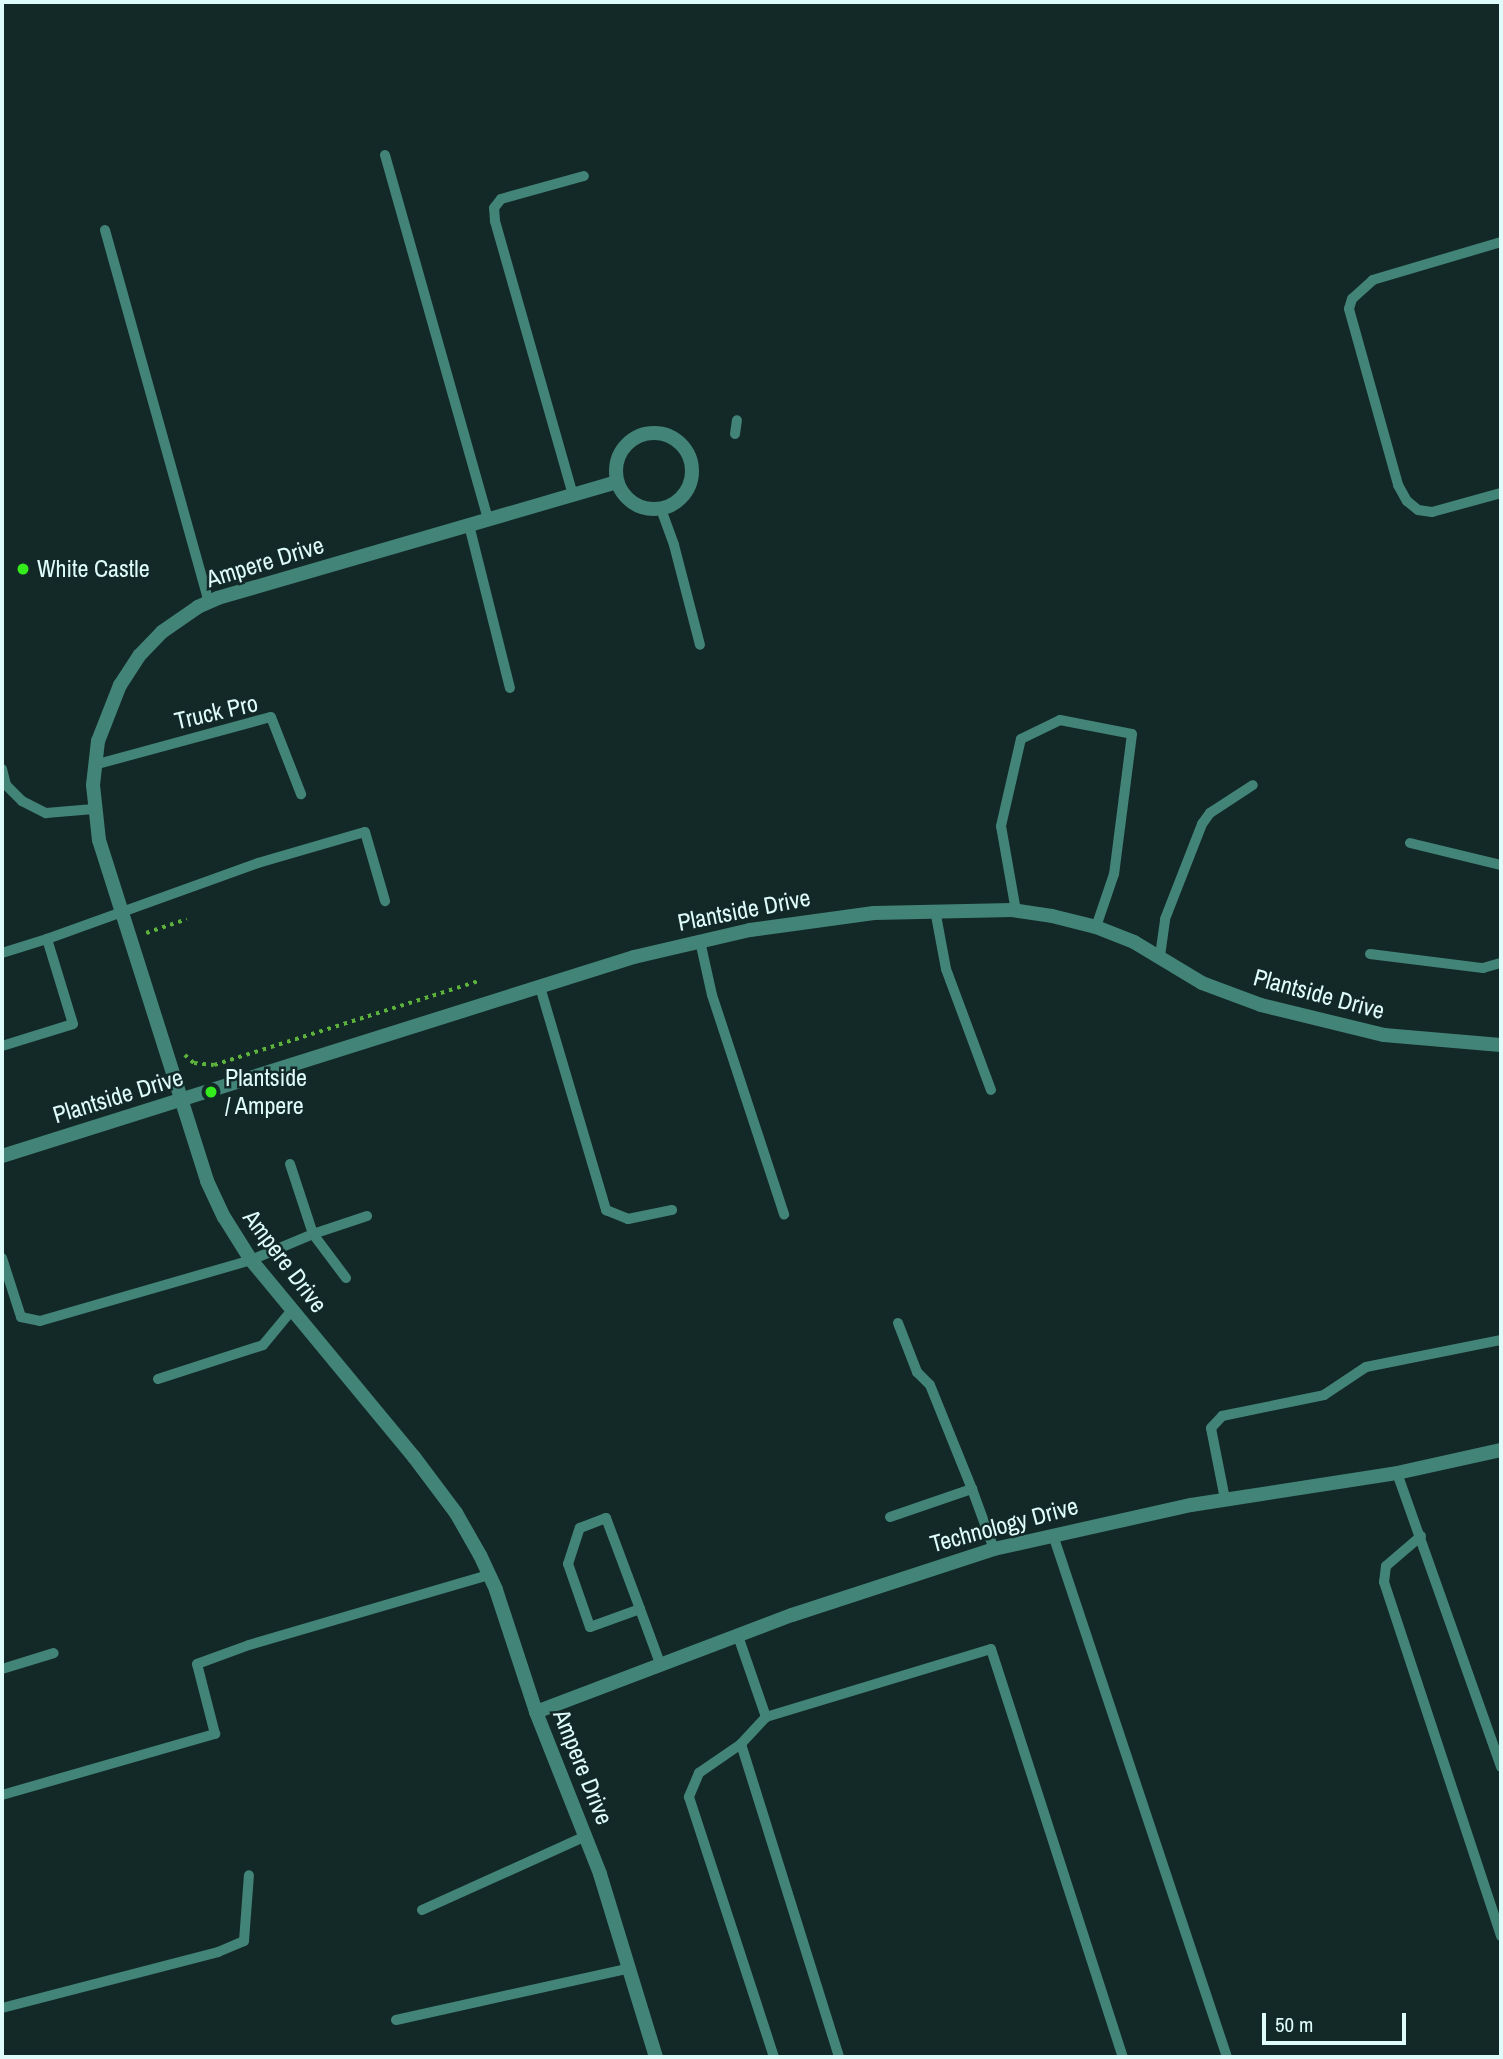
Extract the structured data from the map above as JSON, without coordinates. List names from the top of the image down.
{
  "streets": {
    "street": ["Ampere Drive", "Plantside Drive", "Technology Drive"],
    "lane": ["Truck Pro"]
  },
  "crossings": [
    ["Ampere Drive", "Truck Pro"],
    ["Ampere Drive", "Plantside Drive"],
    ["Ampere Drive", "Technology Drive"]
  ],
  "places": ["White Castle", "Plantside / Ampere"],
  "scale_bar": "50 m"
}
